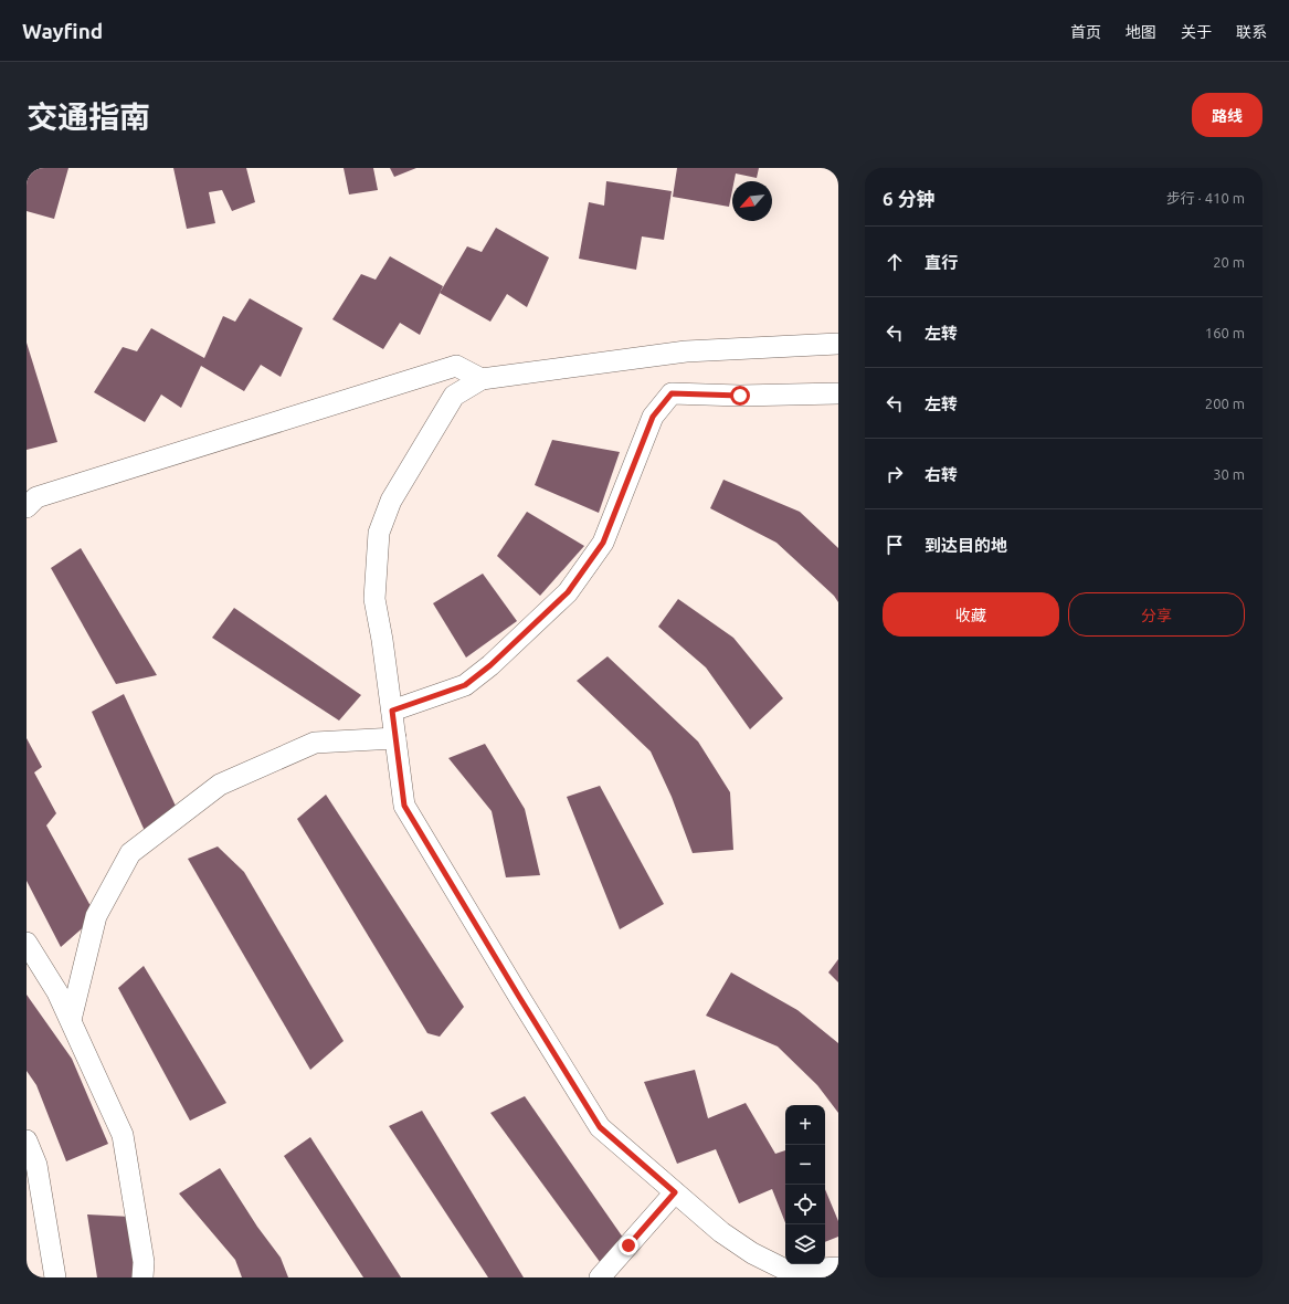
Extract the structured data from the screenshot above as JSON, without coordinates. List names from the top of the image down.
{
  "north": "bottom left",
  "page": {
    "header": "Wayfind",
    "nav": [
      "首页",
      "地图",
      "关于",
      "联系"
    ],
    "title": "交通指南",
    "buttons": [
      "路线",
      ["收藏", "分享"]
    ],
    "heading": ["6 分钟", "步行 · 410 m"],
    "list": [
      ["直行", "20 m"],
      ["左转", "160 m"],
      ["左转", "200 m"],
      ["右转", "30 m"],
      "到达目的地"
    ],
    "map_buttons": ["+", "−"]
  }
}
